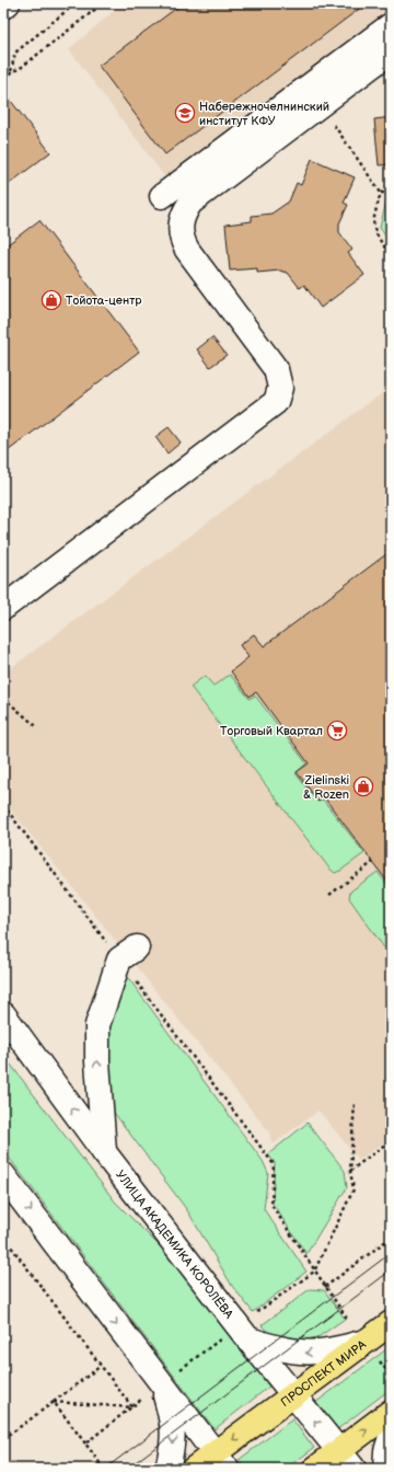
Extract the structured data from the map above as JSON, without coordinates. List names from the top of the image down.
{
  "streets": {
    "main road": ["ПРОСПЕКТ МИРА"],
    "street": ["УЛИЦА АКАДЕМИКА КОРОЛЁВА"]
  },
  "crossings": [
    ["УЛИЦА АКАДЕМИКА КОРОЛЁВА", "ПРОСПЕКТ МИРА"]
  ],
  "one_way": ["ПРОСПЕКТ МИРА"],
  "places": {
    "school or university": ["Набережночелнинский институт КФУ"],
    "shop": ["Тойота-центр", "Zielinski & Rozen"],
    "supermarket": ["Торговый Квартал"]
  }
}
